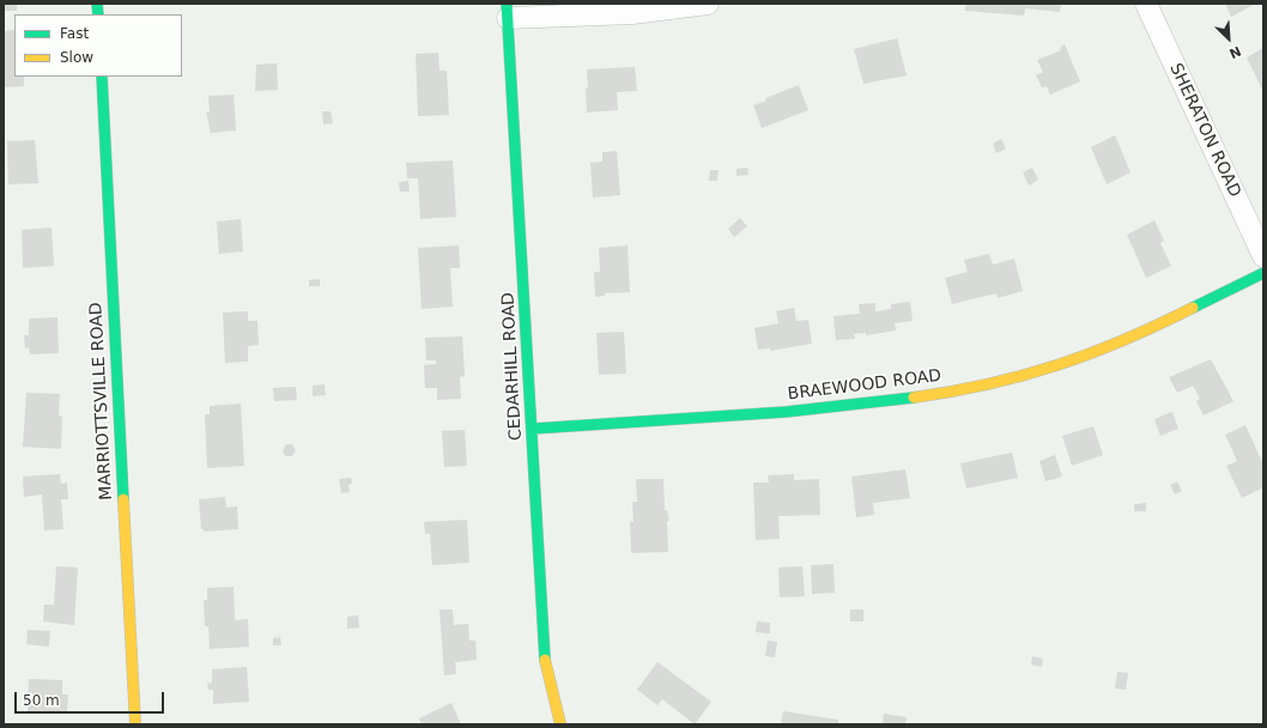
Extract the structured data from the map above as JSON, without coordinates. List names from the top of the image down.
{
  "streets": {
    "street": [
      "SHERATON ROAD",
      "CEDARHILL ROAD",
      "BRAEWOOD ROAD",
      "MARRIOTTSVILLE ROAD"
    ]
  },
  "crossings": [
    ["CEDARHILL ROAD", "BRAEWOOD ROAD"]
  ],
  "legend": ["Fast", "Slow"],
  "scale_bar": "50 m",
  "north": "bottom right"
}
